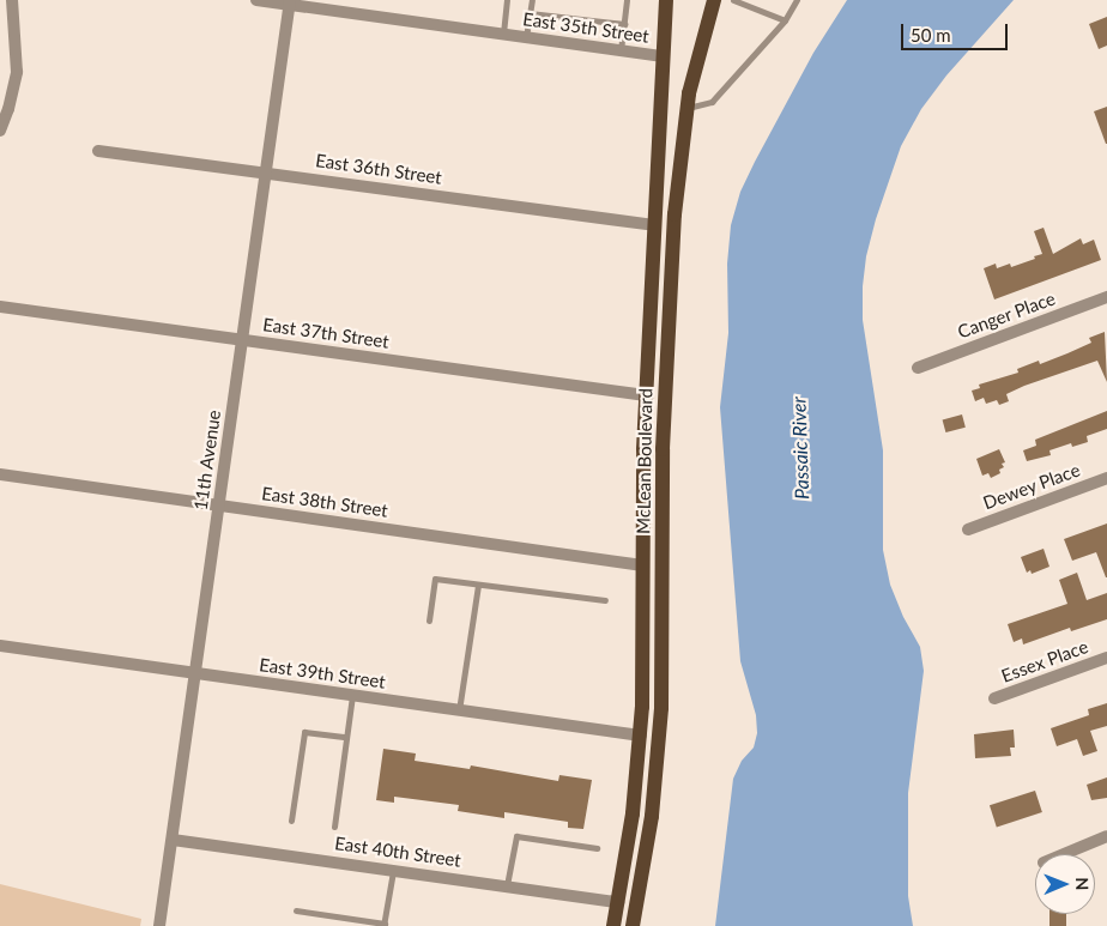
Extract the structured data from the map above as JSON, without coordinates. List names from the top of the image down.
{
  "streets": {
    "main road": ["McLean Boulevard"],
    "street": [
      "East 35th Street",
      "East 36th Street",
      "Canger Place",
      "East 37th Street",
      "11th Avenue",
      "Dewey Place",
      "East 38th Street",
      "Essex Place",
      "East 39th Street",
      "East 40th Street"
    ]
  },
  "crossings": [
    ["East 35th Street", "11th Avenue"],
    ["East 35th Street", "McLean Boulevard"],
    ["East 36th Street", "11th Avenue"],
    ["East 36th Street", "McLean Boulevard"],
    ["East 37th Street", "11th Avenue"],
    ["East 37th Street", "McLean Boulevard"],
    ["11th Avenue", "East 38th Street"],
    ["11th Avenue", "East 39th Street"],
    ["11th Avenue", "East 40th Street"],
    ["McLean Boulevard", "East 38th Street"],
    ["McLean Boulevard", "East 39th Street"],
    ["McLean Boulevard", "East 40th Street"]
  ],
  "water": ["Passaic River"],
  "scale_bar": "50 m",
  "north": "right"
}
